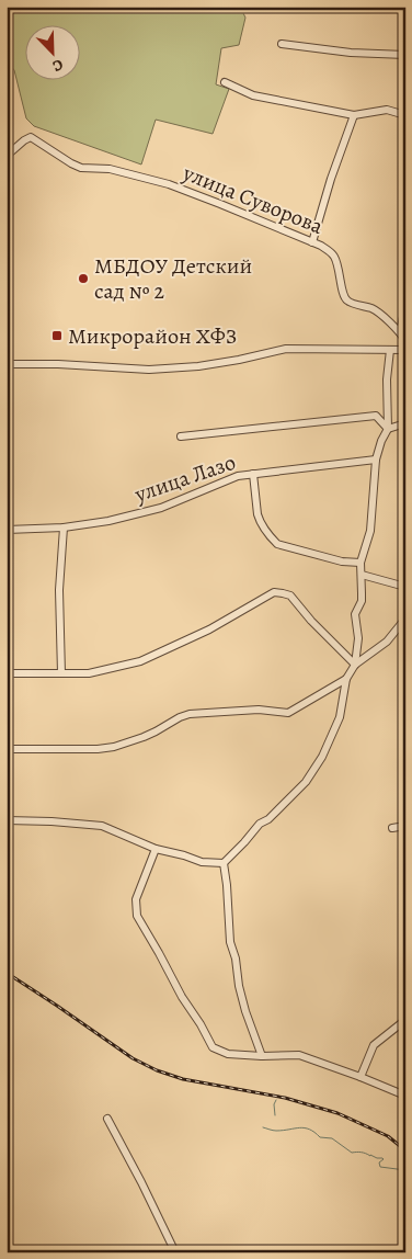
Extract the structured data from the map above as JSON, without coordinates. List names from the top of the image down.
{
  "streets": {
    "street": ["улица Суворова", "улица Лазо"]
  },
  "places": {
    "other": ["МБДОУ Детский сад № 2"],
    "transit": ["Микрорайон ХФЗ"]
  },
  "north": "bottom right"
}
